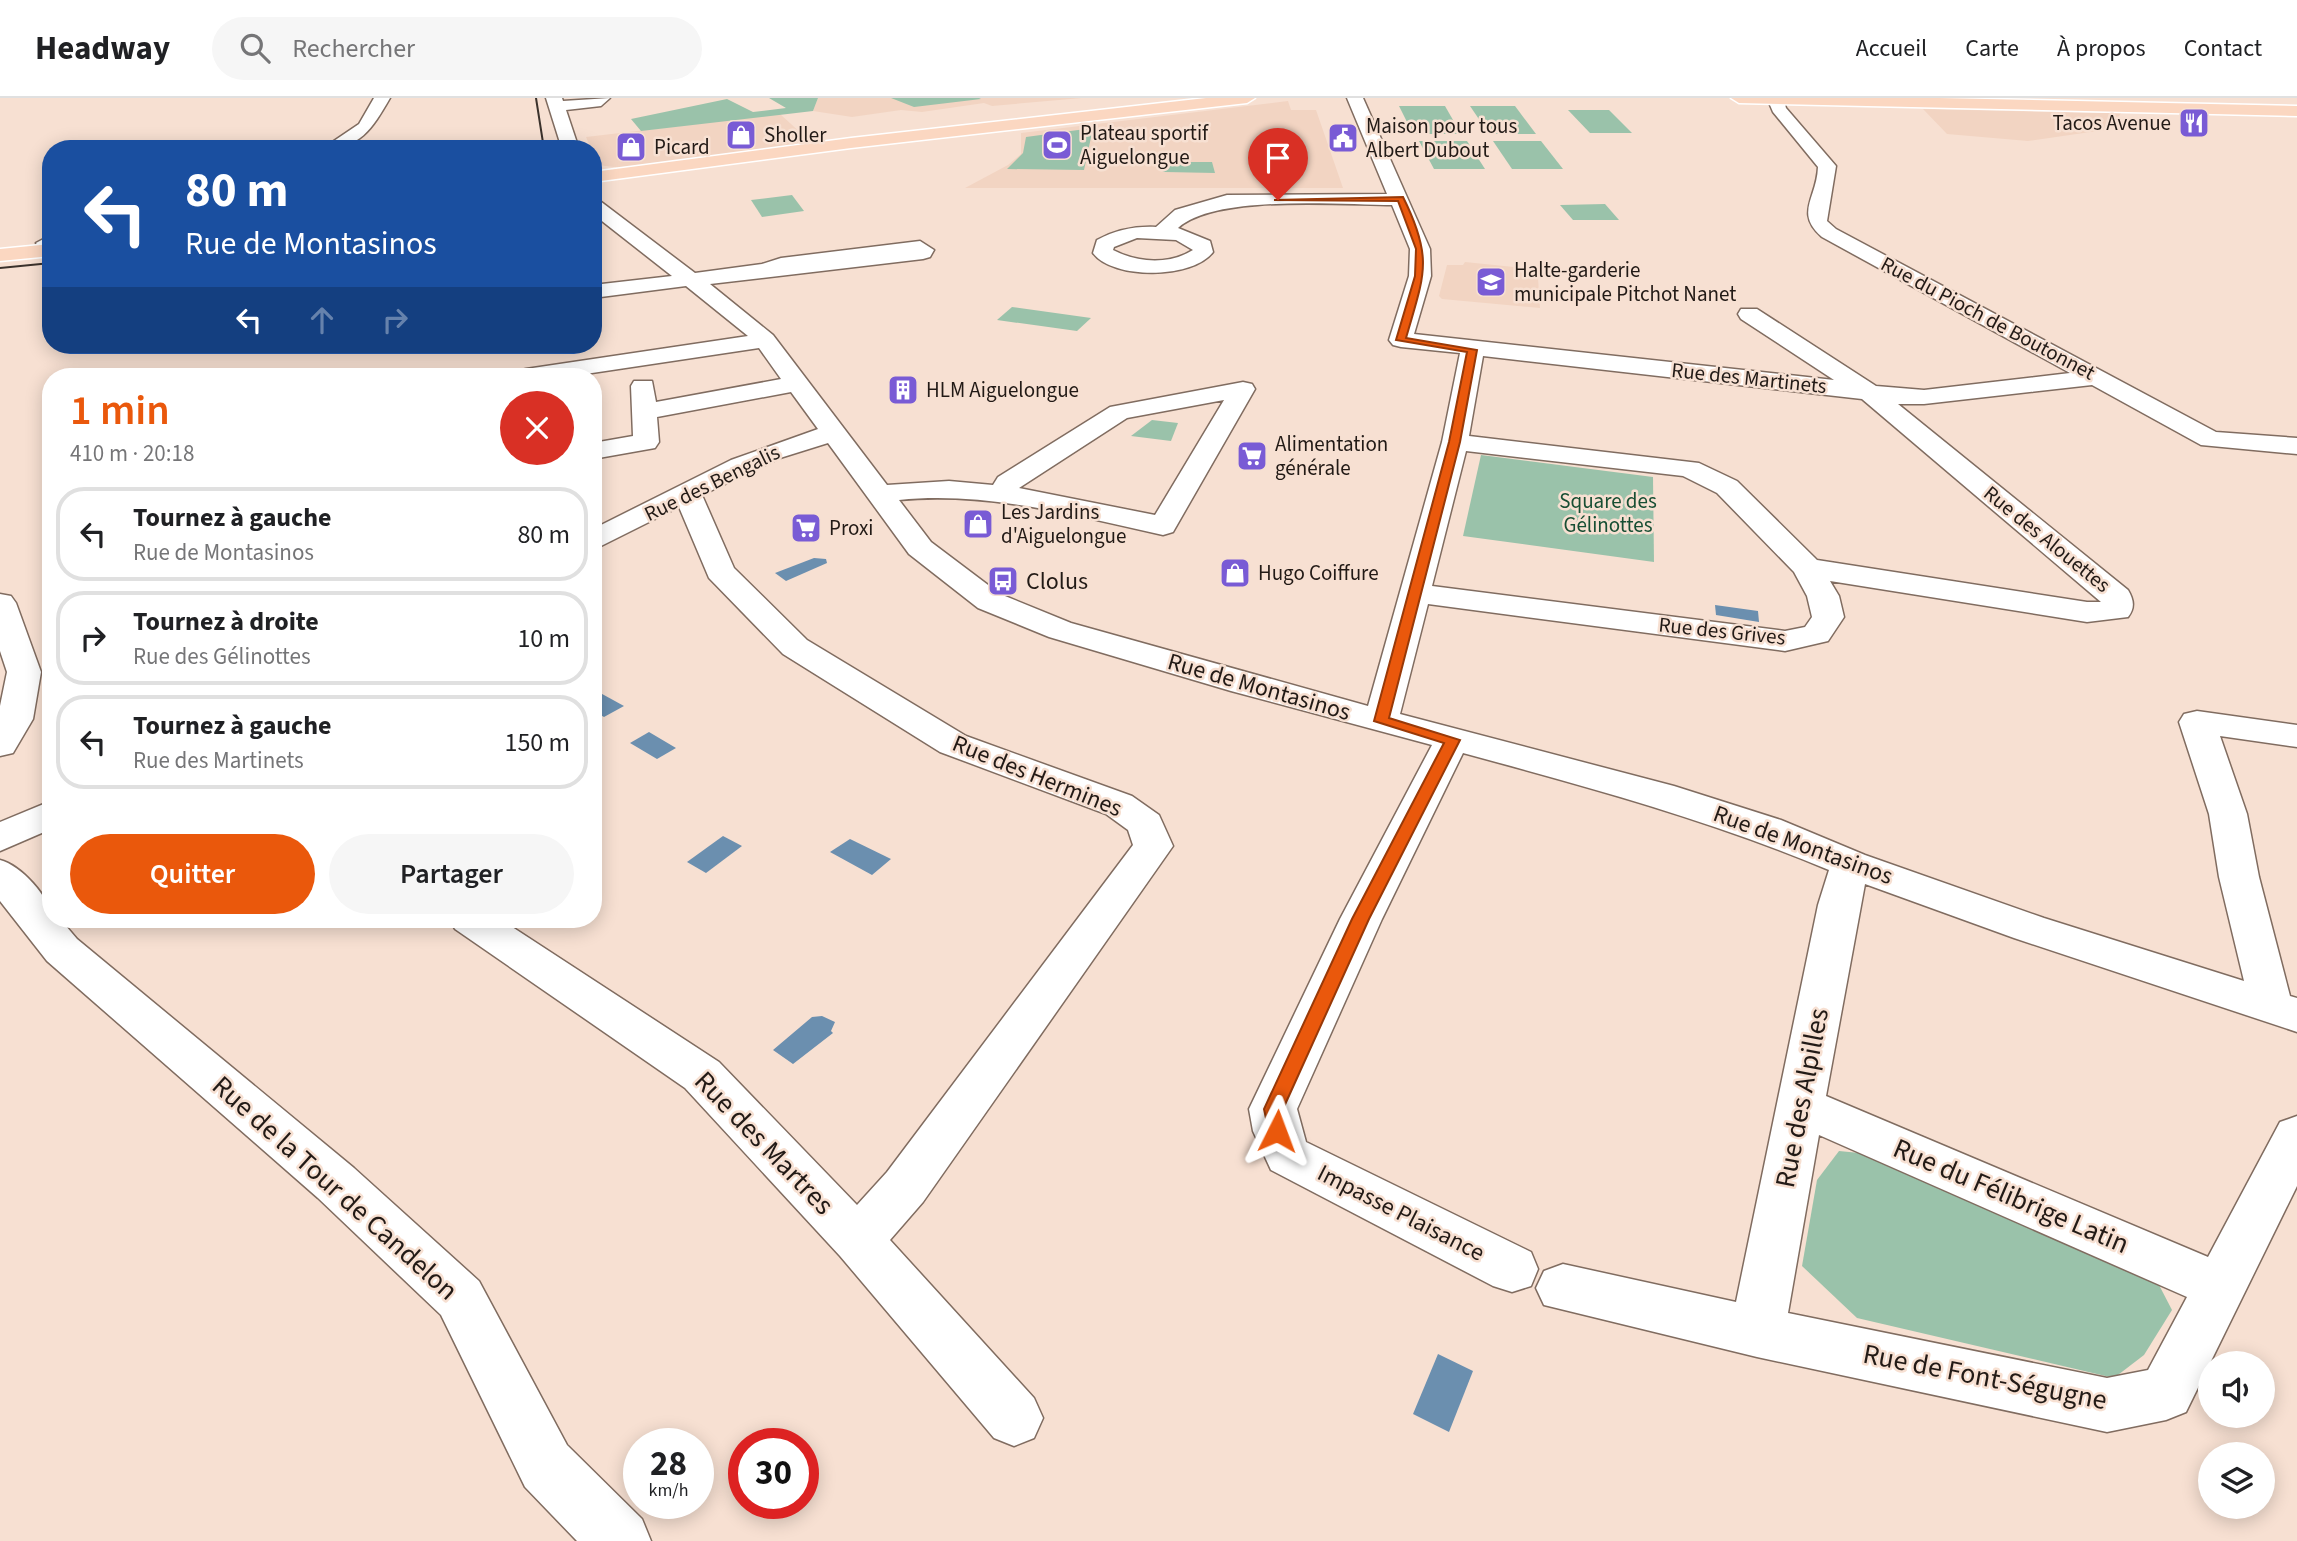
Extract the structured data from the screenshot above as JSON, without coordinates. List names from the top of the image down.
{
  "streets": {
    "street": [
      "Rue du Pioch de Boutonnet",
      "Rue des Martinets",
      "Rue des Bengalis",
      "Rue des Alouettes",
      "Rue des Grives",
      "Rue de Montasinos",
      "Rue des Hermines",
      "Rue des Alpilles",
      "Rue des Martres",
      "Rue de la Tour de Candelon",
      "Rue du Félibrige Latin",
      "Impasse Plaisance",
      "Rue de Font-Ségugne"
    ]
  },
  "crossings": [
    ["Rue du Pioch de Boutonnet", "Rue des Martinets"],
    ["Rue des Martinets", "Rue des Alouettes"],
    ["Rue des Bengalis", "Rue de Montasinos"],
    ["Rue des Bengalis", "Rue des Hermines"],
    ["Rue des Alouettes", "Rue des Grives"],
    ["Rue de Montasinos", "Rue des Alpilles"],
    ["Rue de Montasinos", "Impasse Plaisance"],
    ["Rue des Hermines", "Rue des Martres"],
    ["Rue des Alpilles", "Rue du Félibrige Latin"],
    ["Rue des Alpilles", "Rue de Font-Ségugne"],
    ["Rue du Félibrige Latin", "Rue de Font-Ségugne"]
  ],
  "parks": ["Square des Gélinottes"],
  "places": {
    "restaurant": ["Tacos Avenue"],
    "shop": [
      "Sholler",
      "Picard",
      "Les Jardins d'Aiguelongue",
      "Hugo Coiffure"
    ],
    "public building": ["Maison pour tous Albert Dubout"],
    "sports": ["Plateau sportif Aiguelongue"],
    "school or university": ["Halte-garderie municipale Pitchot Nanet"],
    "building": ["HLM Aiguelongue"],
    "supermarket": ["Alimentation générale", "Proxi"],
    "bus stop": ["Clolus"]
  },
  "page": {
    "header": "Headway",
    "search": "Rechercher",
    "nav": [
      "Accueil",
      "Carte",
      "À propos",
      "Contact"
    ],
    "turn": ["80 m", "Rue de Montasinos"],
    "heading": ["1 min", "410 m · 20:18"],
    "list": [
      {
        "name": "Tournez à gauche",
        "note": "Rue de Montasinos",
        "value": "80 m"
      },
      {
        "name": "Tournez à droite",
        "note": "Rue des Gélinottes",
        "value": "10 m"
      },
      {
        "name": "Tournez à gauche",
        "note": "Rue des Martinets",
        "value": "150 m"
      }
    ],
    "buttons": ["Quitter", "Partager"],
    "speed": "28 km/h",
    "limit": "30"
  }
}
